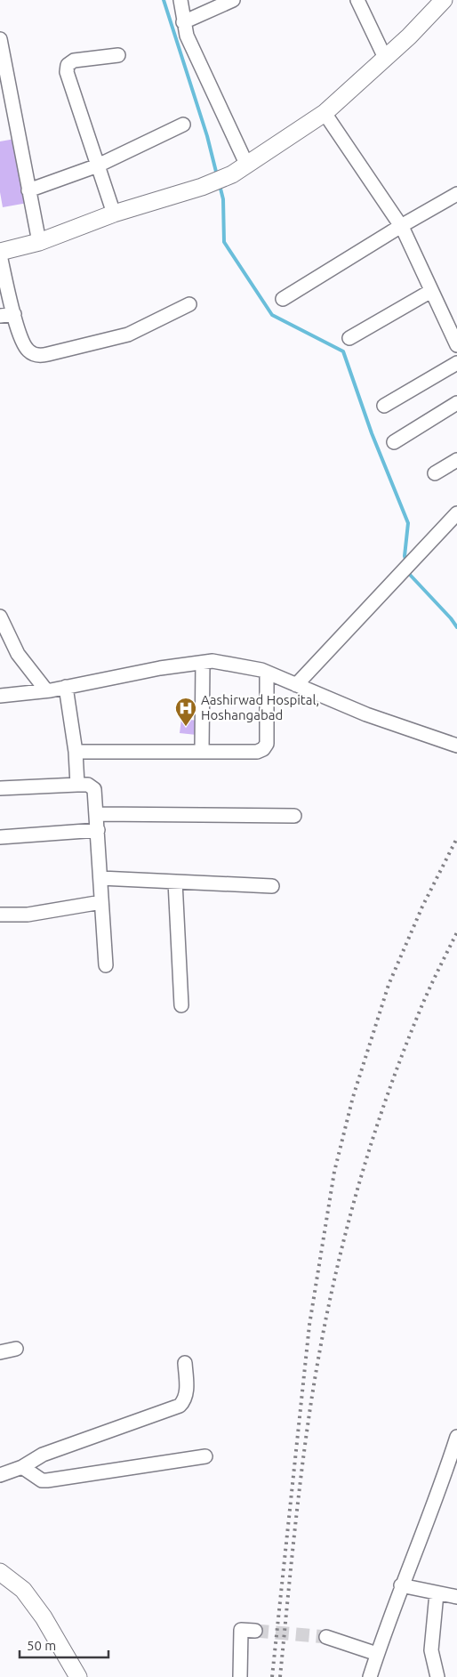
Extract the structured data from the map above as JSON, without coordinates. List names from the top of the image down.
{
  "places": {
    "hospital": ["Aashirwad Hospital, Hoshangabad"]
  },
  "scale_bar": "50 m"
}
